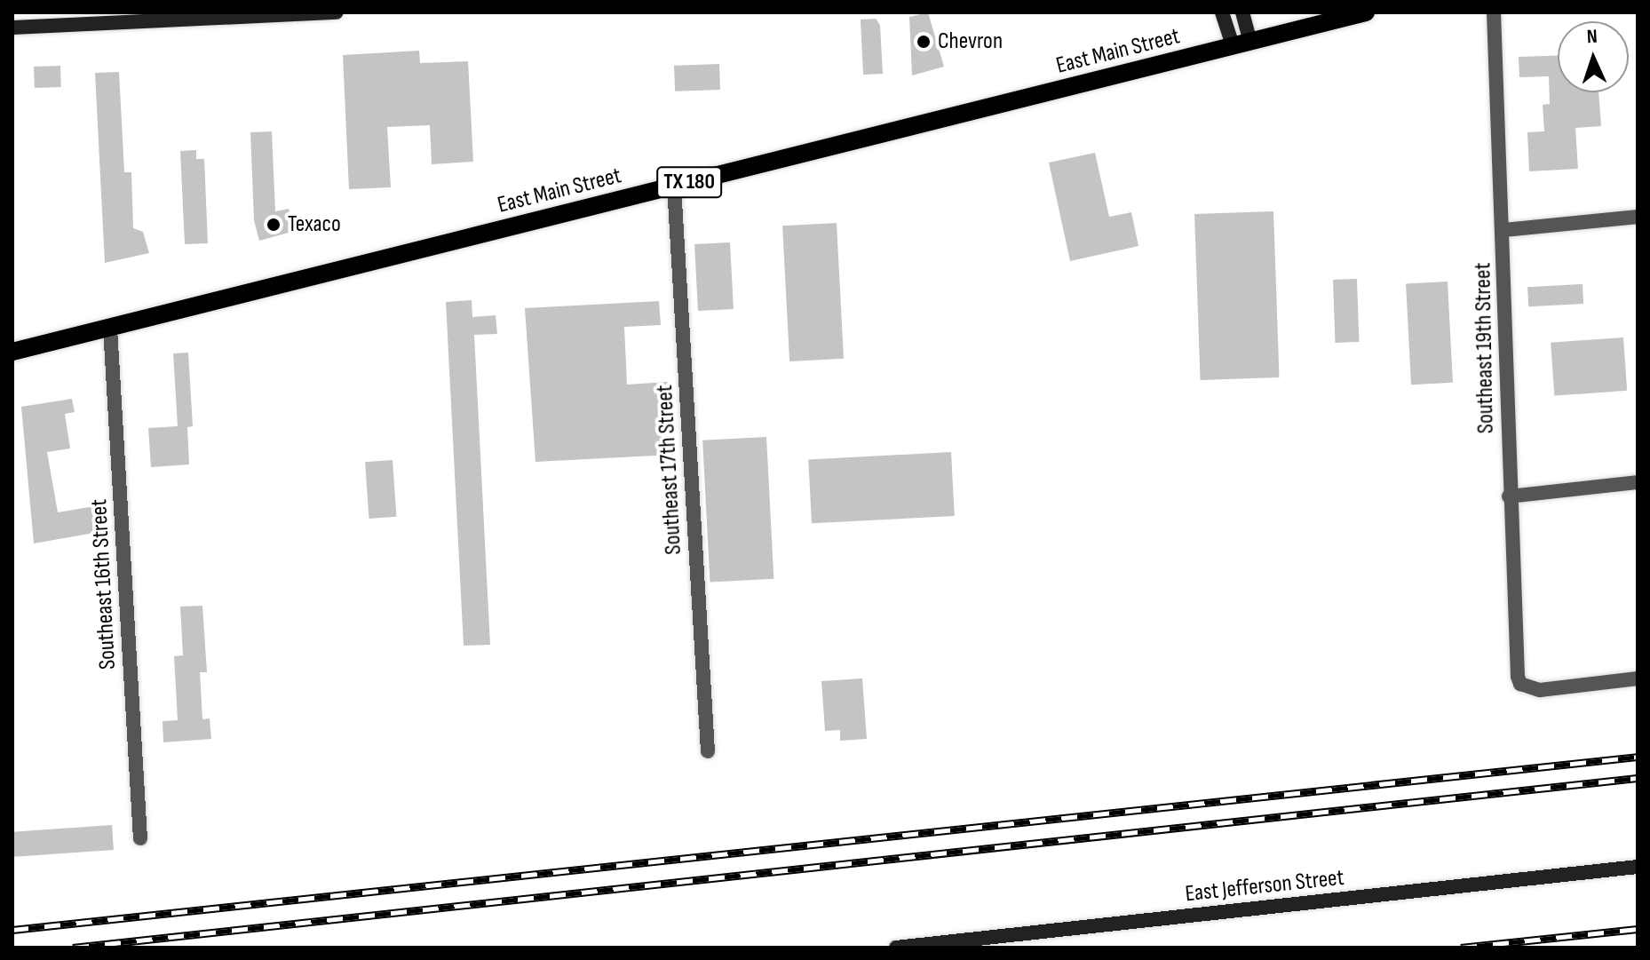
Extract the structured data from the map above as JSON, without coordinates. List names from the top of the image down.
{
  "streets": {
    "main road": ["East Main Street", "TX 180", "East Jefferson Street"],
    "street": ["Southeast 19th Street", "Southeast 17th Street", "Southeast 16th Street"]
  },
  "crossings": [
    ["East Main Street", "Southeast 17th Street"],
    ["East Main Street", "Southeast 16th Street"]
  ],
  "places": ["Chevron", "Texaco"],
  "north": "top"
}
